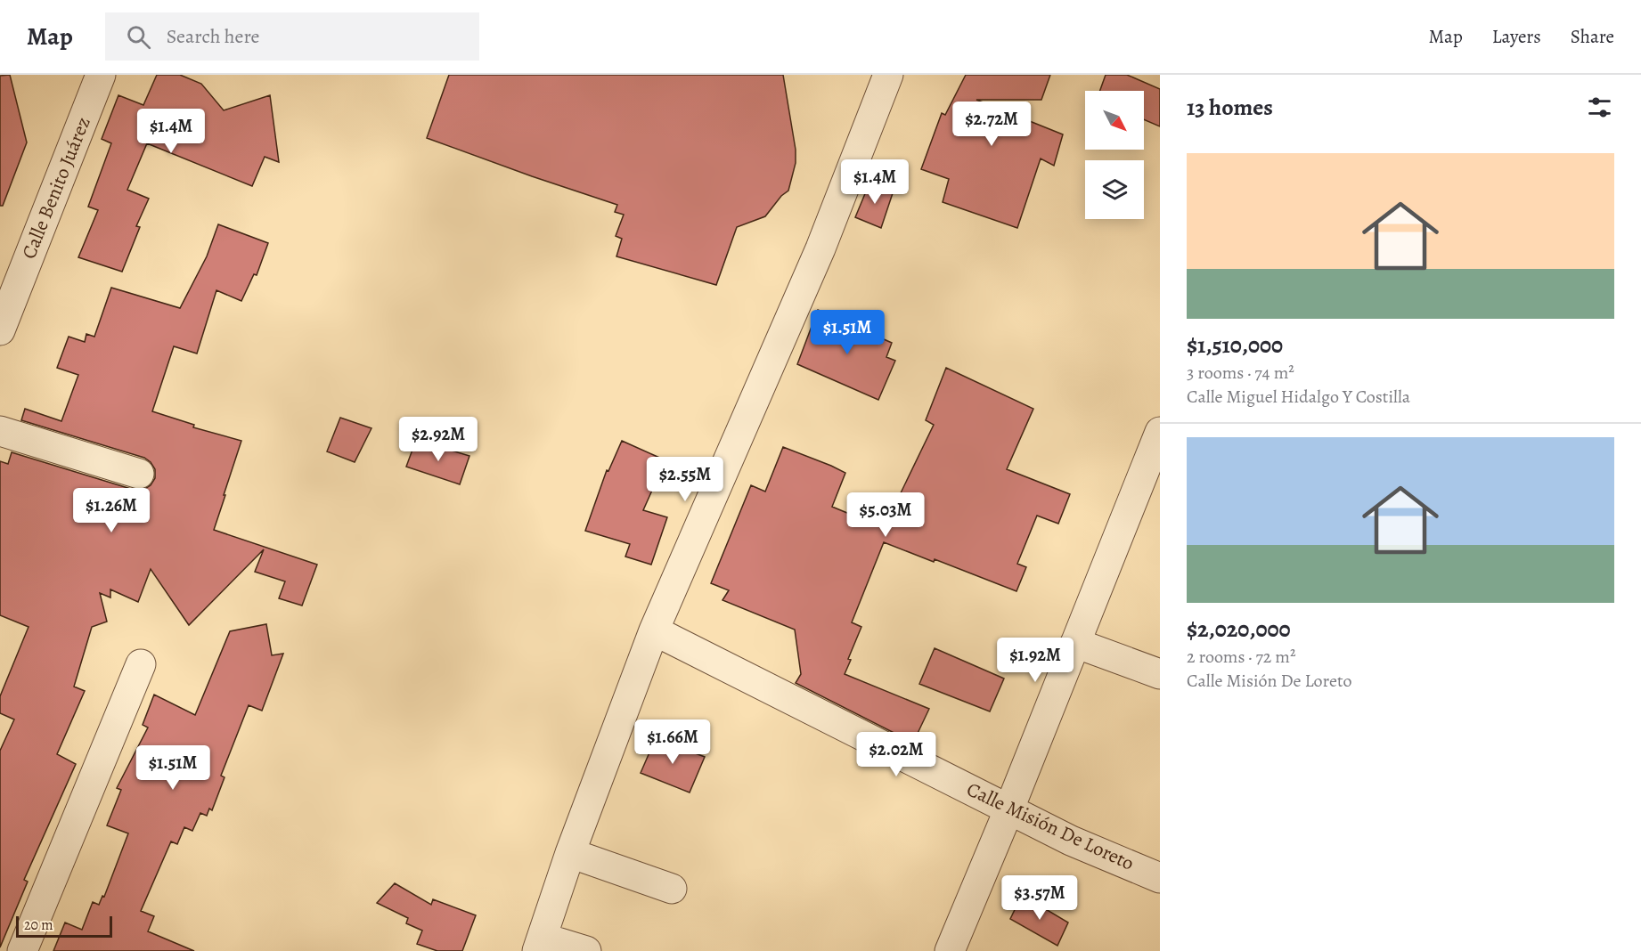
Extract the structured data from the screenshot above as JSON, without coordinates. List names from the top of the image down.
{
  "streets": {
    "street": ["Calle Benito Juárez", "Calle Misión De Loreto"]
  },
  "scale_bar": "20 m",
  "north": "bottom right",
  "page": {
    "header": "Map",
    "search": "Search here",
    "nav": ["Map", "Layers", "Share"],
    "heading": "13 homes",
    "price": [
      "$2.72M",
      "$1.4M",
      "$1.4M",
      "$1.51M",
      "$2.92M",
      "$2.55M",
      "$1.26M",
      "$5.03M",
      "$1.92M",
      "$1.66M",
      "$2.02M",
      "$1.51M",
      "$3.57M"
    ],
    "list": [
      {
        "name": "$1,510,000",
        "note": "3 rooms · 74 m² · Calle Miguel Hidalgo Y Costilla"
      },
      {
        "name": "$2,020,000",
        "note": "2 rooms · 72 m² · Calle Misión De Loreto"
      }
    ],
    "scale": "20 m"
  }
}
